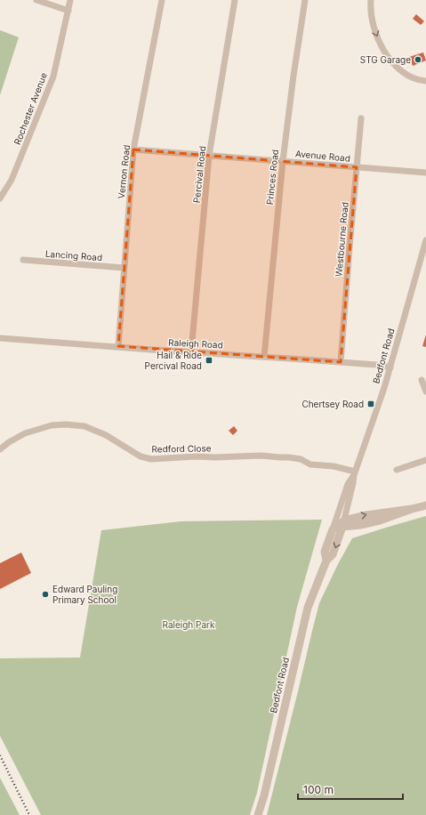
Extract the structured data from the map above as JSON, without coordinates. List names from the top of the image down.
{
  "streets": {
    "street": [
      "Rochester Avenue",
      "Avenue Road",
      "Vernon Road",
      "Percival Road",
      "Princes Road",
      "Westbourne Road",
      "Lancing Road",
      "Raleigh Road",
      "Bedfont Road",
      "Redford Close"
    ]
  },
  "crossings": [
    ["Avenue Road", "Vernon Road"],
    ["Avenue Road", "Percival Road"],
    ["Avenue Road", "Princes Road"],
    ["Avenue Road", "Westbourne Road"],
    ["Vernon Road", "Lancing Road"],
    ["Vernon Road", "Raleigh Road"],
    ["Percival Road", "Raleigh Road"],
    ["Princes Road", "Raleigh Road"],
    ["Westbourne Road", "Raleigh Road"],
    ["Raleigh Road", "Bedfont Road"],
    ["Bedfont Road", "Redford Close"]
  ],
  "parks": ["Raleigh Park"],
  "places": {
    "other": ["STG Garage", "Edward Pauling Primary School"],
    "transit": ["Hail & Ride Percival Road", "Chertsey Road"]
  },
  "scale_bar": "100 m"
}
